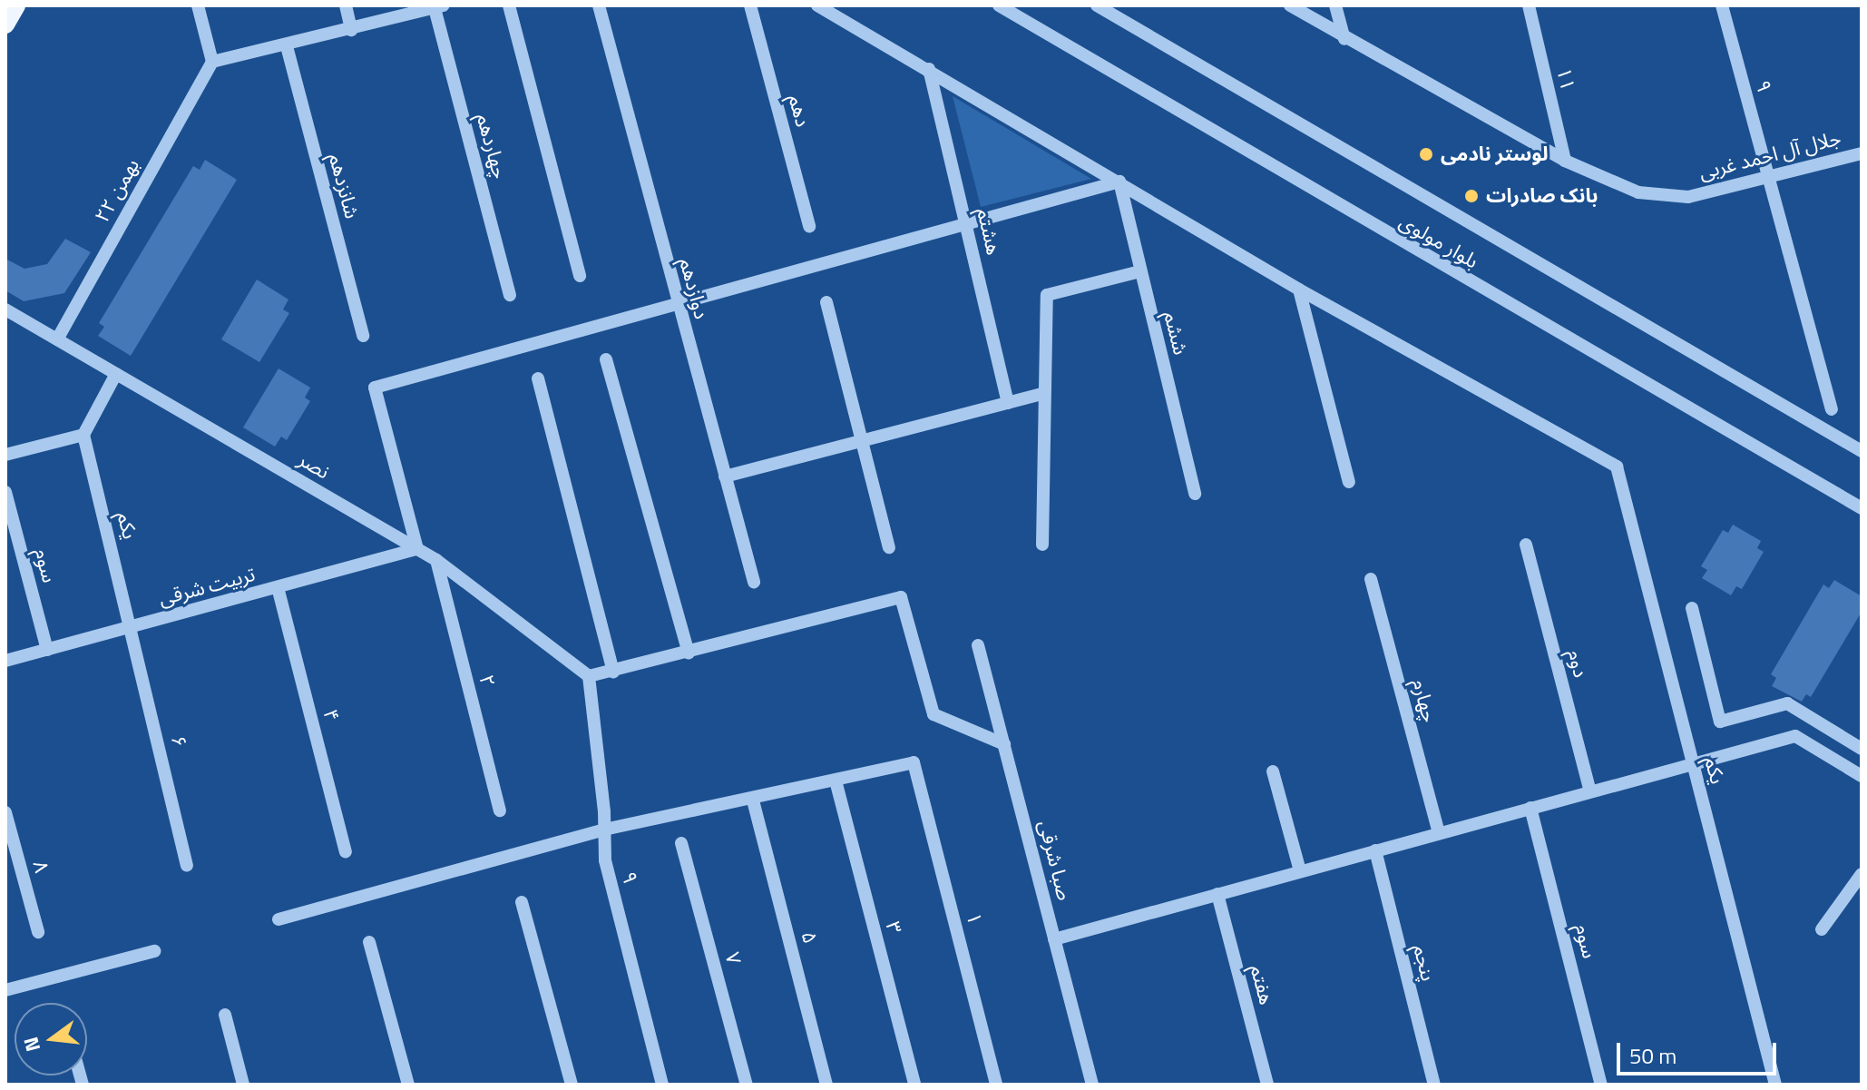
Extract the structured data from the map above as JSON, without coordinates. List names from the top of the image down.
{
  "streets": {
    "street": [
      "۱۱",
      "۹",
      "دهم",
      "چهاردهم",
      "جلال آل احمد غربی",
      "شانزدهم",
      "۲۲ بهمن",
      "هشتم",
      "بلوار مولوی",
      "دوازدهم",
      "ششم",
      "نصر",
      "یکم",
      "سوم",
      "تربیت شرقی",
      "دوم",
      "۲",
      "چهارم",
      "۴",
      "۶",
      "صبا شرقی",
      "۸",
      "۱",
      "۳",
      "۵",
      "۷",
      "پنجم",
      "هفتم"
    ]
  },
  "crossings": [
    ["۱۱", "جلال آل احمد غربی"],
    ["۹", "جلال آل احمد غربی"],
    ["۹", "نصر"],
    ["۲۲ بهمن", "نصر"],
    ["نصر", "تربیت شرقی"],
    ["نصر", "۲"],
    ["یکم", "تربیت شرقی"],
    ["یکم", "۶"],
    ["سوم", "تربیت شرقی"],
    ["تربیت شرقی", "۴"],
    ["تربیت شرقی", "۶"],
    ["۱", "۳"]
  ],
  "places": ["لوستر نادمی", "بانک صادرات"],
  "scale_bar": "50 m",
  "north": "left"
}
